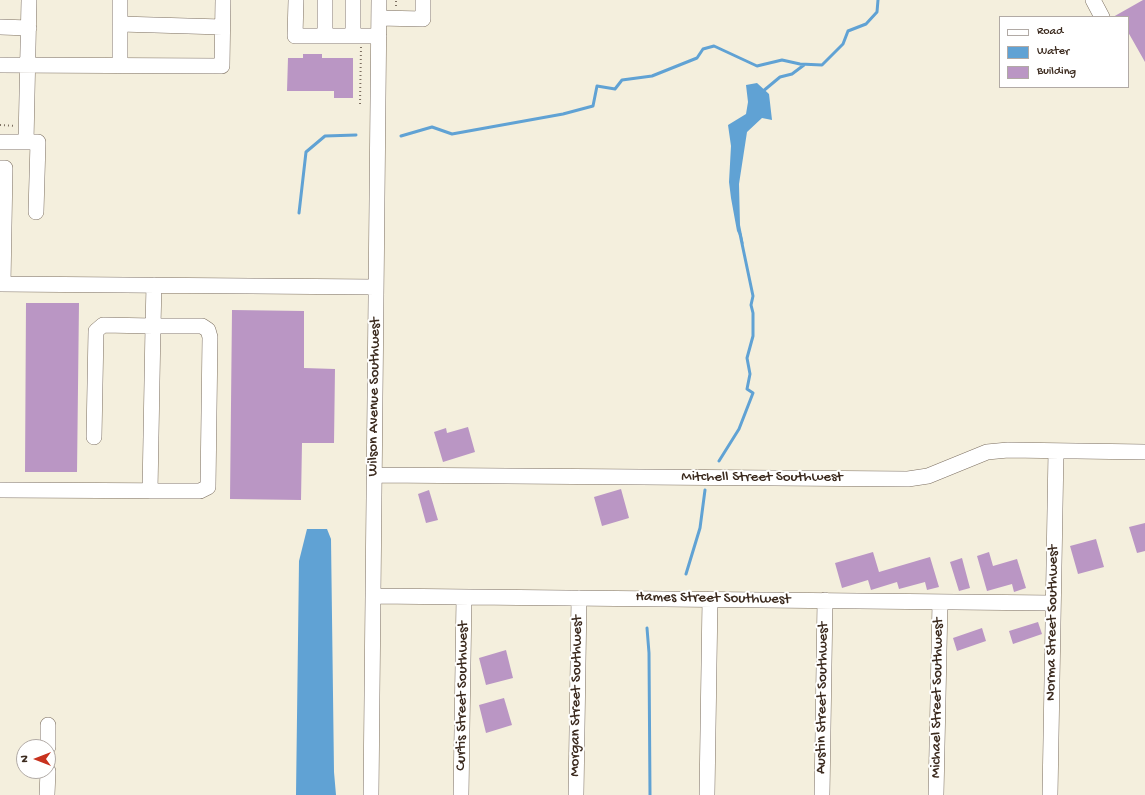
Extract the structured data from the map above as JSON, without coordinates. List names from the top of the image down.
{
  "streets": {
    "street": [
      "Wilson Avenue Southwest",
      "Mitchell Street Southwest",
      "Hames Street Southwest",
      "Norma Street Southwest",
      "Curtis Street Southwest",
      "Morgan Street Southwest",
      "Austin Street Southwest",
      "Michael Street Southwest"
    ]
  },
  "crossings": [
    ["Wilson Avenue Southwest", "Mitchell Street Southwest"],
    ["Wilson Avenue Southwest", "Hames Street Southwest"],
    ["Mitchell Street Southwest", "Norma Street Southwest"],
    ["Hames Street Southwest", "Norma Street Southwest"],
    ["Hames Street Southwest", "Curtis Street Southwest"],
    ["Hames Street Southwest", "Morgan Street Southwest"],
    ["Hames Street Southwest", "Austin Street Southwest"],
    ["Hames Street Southwest", "Michael Street Southwest"]
  ],
  "legend": ["Road", "Water", "Building"],
  "north": "left"
}
